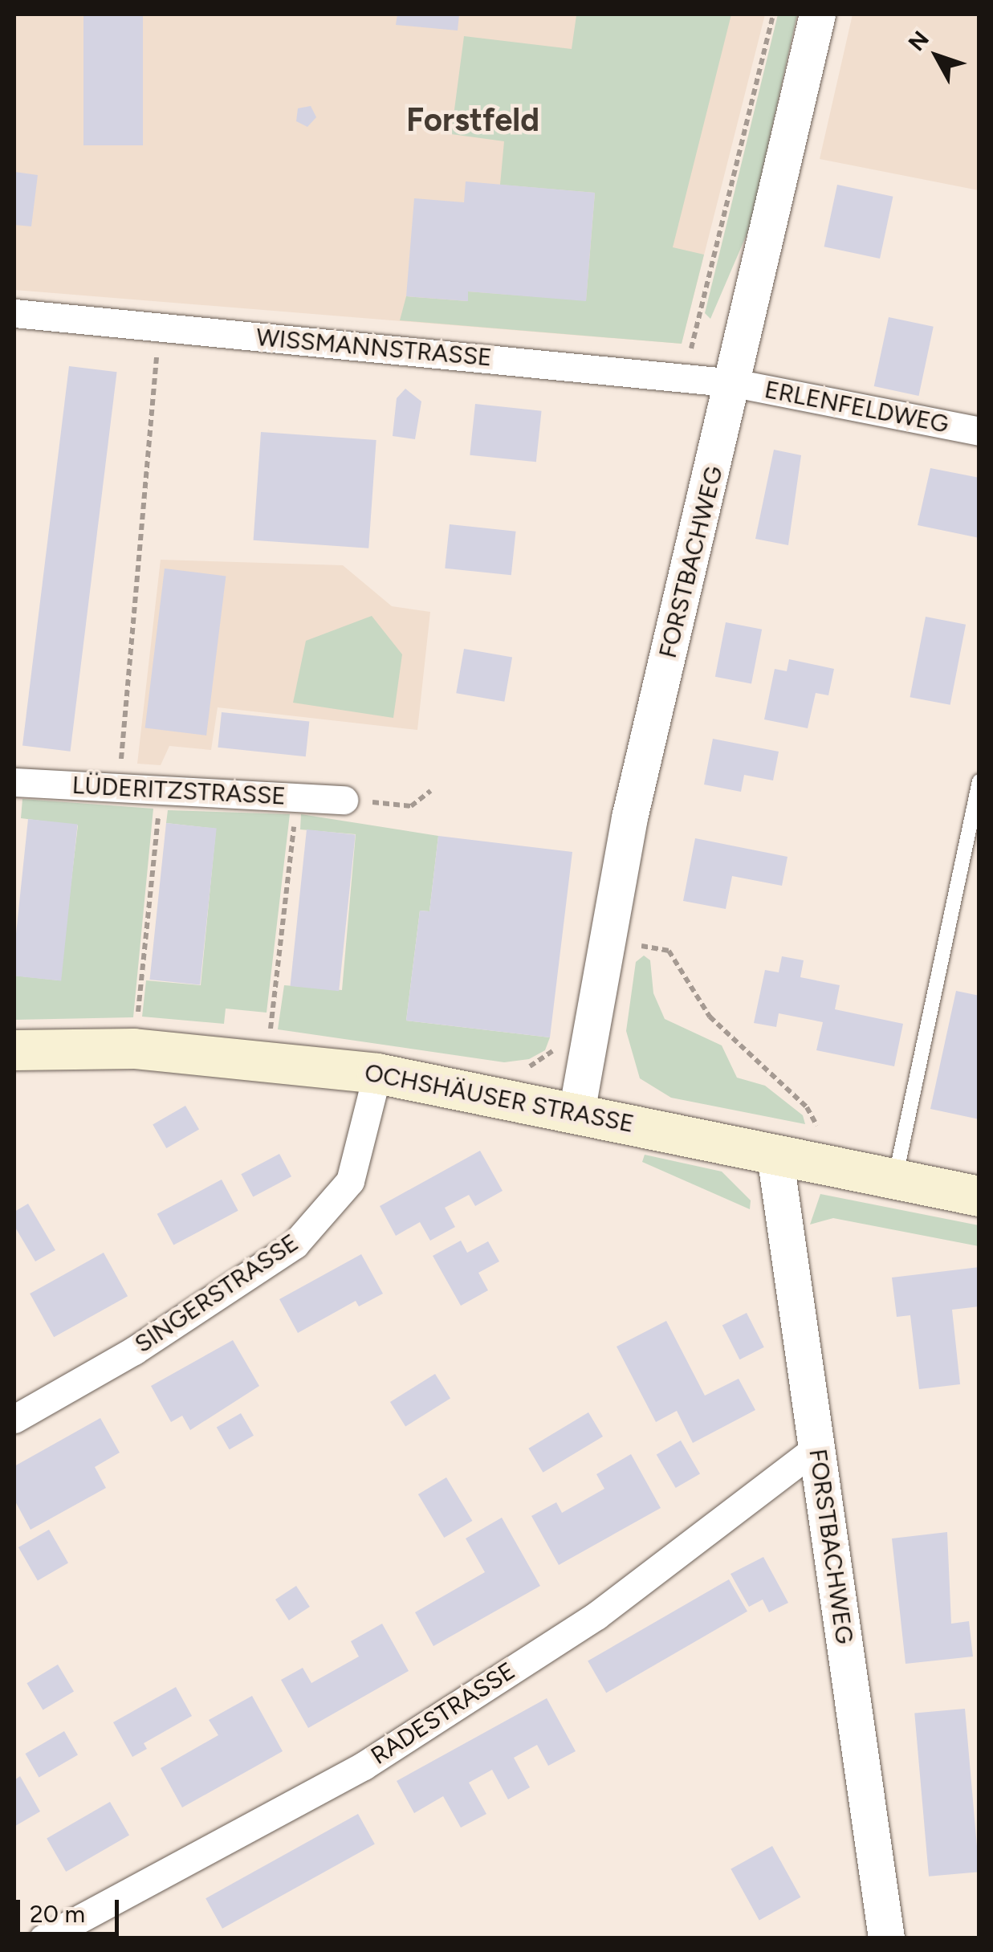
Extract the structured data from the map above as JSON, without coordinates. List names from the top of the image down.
{
  "streets": {
    "main road": ["OCHSHÄUSER STRASSE"],
    "street": [
      "WISSMANNSTRASSE",
      "ERLENFELDWEG",
      "FORSTBACHWEG",
      "LÜDERITZSTRASSE",
      "SINGERSTRASSE",
      "RADESTRASSE"
    ]
  },
  "crossings": [
    ["WISSMANNSTRASSE", "ERLENFELDWEG"],
    ["WISSMANNSTRASSE", "FORSTBACHWEG"],
    ["ERLENFELDWEG", "FORSTBACHWEG"],
    ["FORSTBACHWEG", "OCHSHÄUSER STRASSE"],
    ["FORSTBACHWEG", "RADESTRASSE"],
    ["OCHSHÄUSER STRASSE", "SINGERSTRASSE"]
  ],
  "districts": ["Forstfeld"],
  "scale_bar": "20 m",
  "north": "top left"
}
